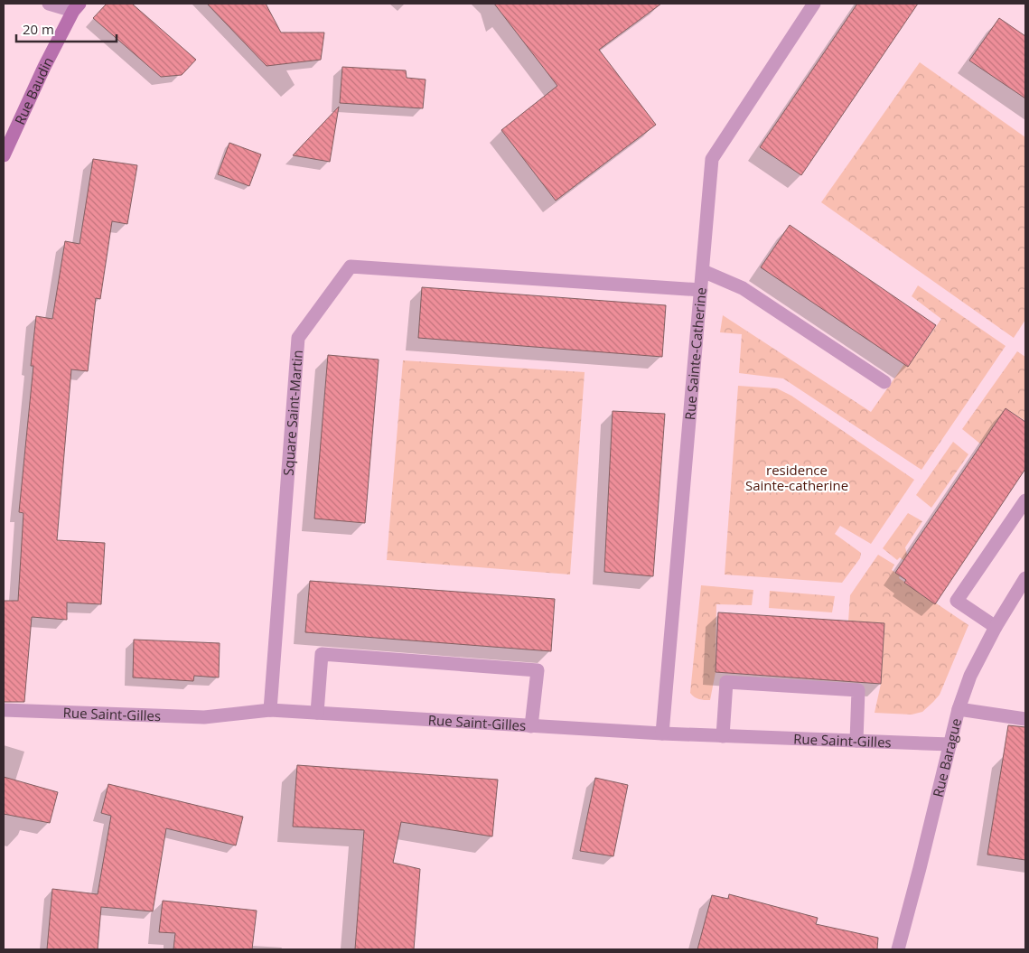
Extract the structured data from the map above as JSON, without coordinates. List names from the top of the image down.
{
  "streets": {
    "street": [
      "Rue Baudin",
      "Rue Sainte-Catherine",
      "Square Saint-Martin",
      "Rue Saint-Gilles",
      "Rue Barague"
    ]
  },
  "crossings": [
    ["Rue Sainte-Catherine", "Square Saint-Martin"],
    ["Rue Sainte-Catherine", "Rue Saint-Gilles"],
    ["Square Saint-Martin", "Rue Saint-Gilles"],
    ["Rue Saint-Gilles", "Rue Barague"]
  ],
  "parks": ["residence Sainte-catherine"],
  "scale_bar": "20 m"
}
